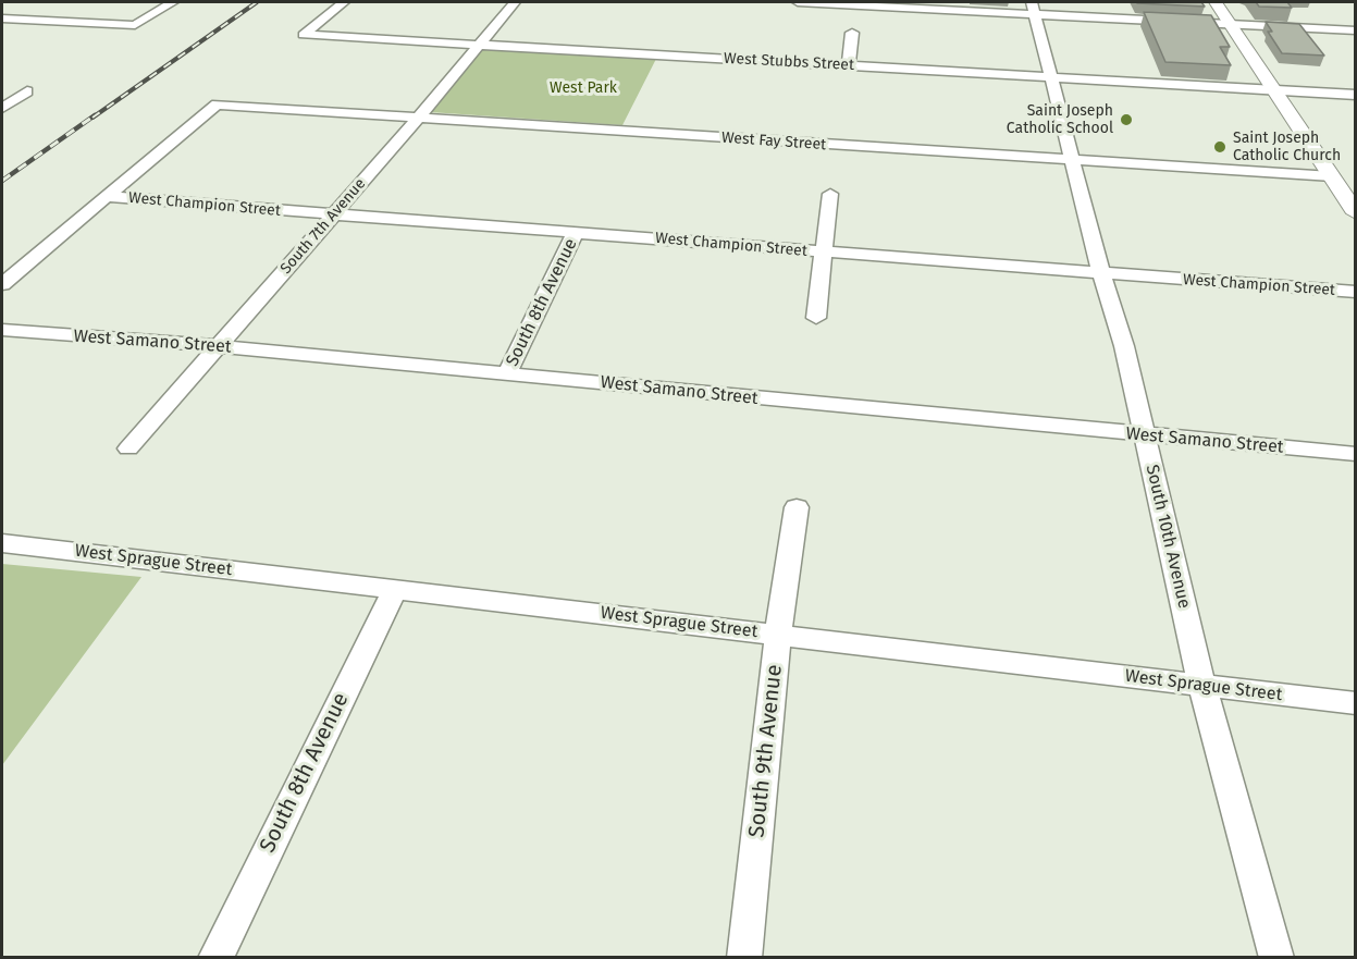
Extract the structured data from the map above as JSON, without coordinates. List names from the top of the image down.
{
  "streets": {
    "street": [
      "West Stubbs Street",
      "West Fay Street",
      "West Champion Street",
      "South 7th Avenue",
      "South 8th Avenue",
      "West Samano Street",
      "South 10th Avenue",
      "West Sprague Street",
      "South 9th Avenue"
    ]
  },
  "crossings": [
    ["West Stubbs Street", "South 7th Avenue"],
    ["West Stubbs Street", "South 10th Avenue"],
    ["West Fay Street", "West Champion Street"],
    ["West Fay Street", "South 7th Avenue"],
    ["West Fay Street", "South 10th Avenue"],
    ["West Champion Street", "South 7th Avenue"],
    ["West Champion Street", "South 8th Avenue"],
    ["West Champion Street", "South 10th Avenue"],
    ["South 7th Avenue", "West Samano Street"],
    ["South 8th Avenue", "West Samano Street"],
    ["South 8th Avenue", "West Sprague Street"],
    ["West Samano Street", "South 10th Avenue"],
    ["South 10th Avenue", "West Sprague Street"],
    ["West Sprague Street", "South 9th Avenue"]
  ],
  "parks": ["West Park"],
  "places": ["Saint Joseph Catholic School", "Saint Joseph Catholic Church"]
}
